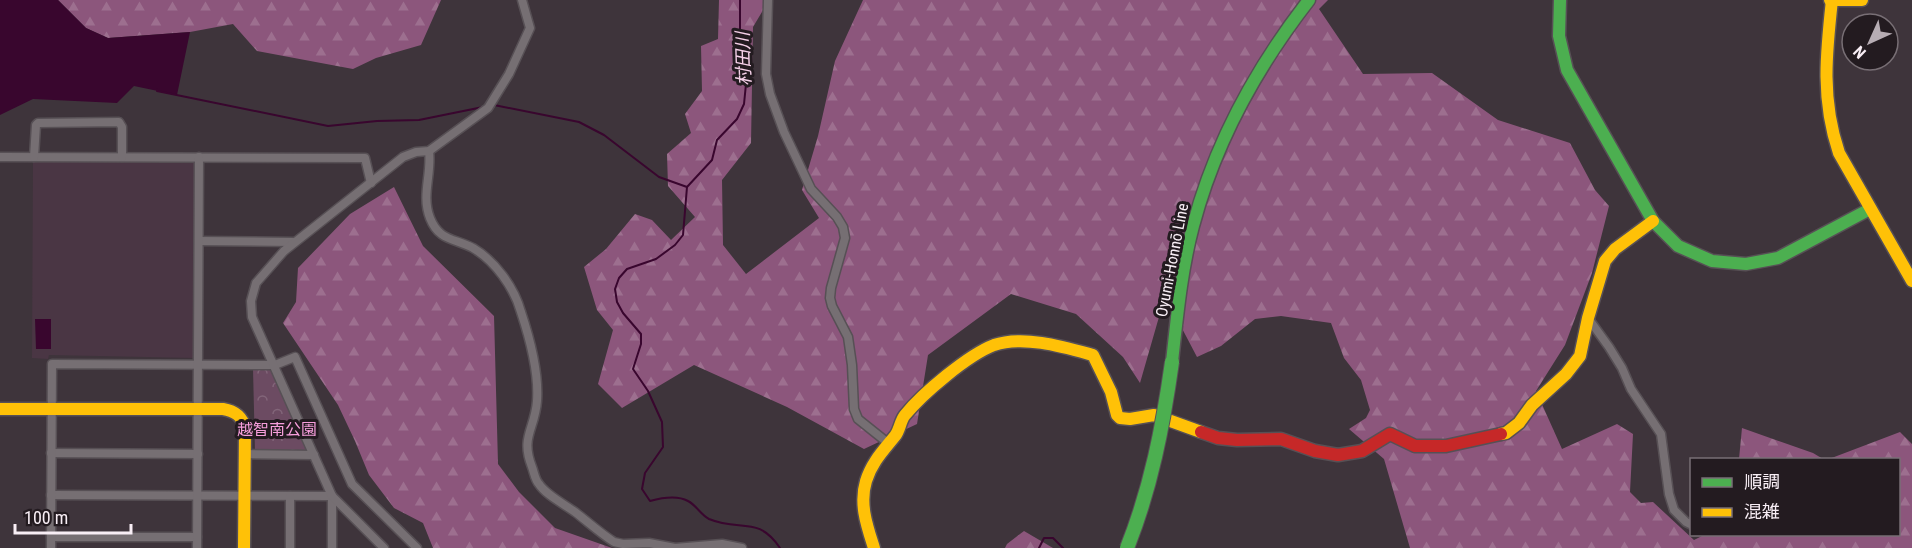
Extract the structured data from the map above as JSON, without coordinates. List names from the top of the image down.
{
  "streets": {
    "street": ["Oyumi-Honnō Line"]
  },
  "water": ["村田川"],
  "parks": ["越智南公園"],
  "legend": ["順調", "混雑"],
  "scale_bar": "100 m",
  "north": "bottom left"
}
